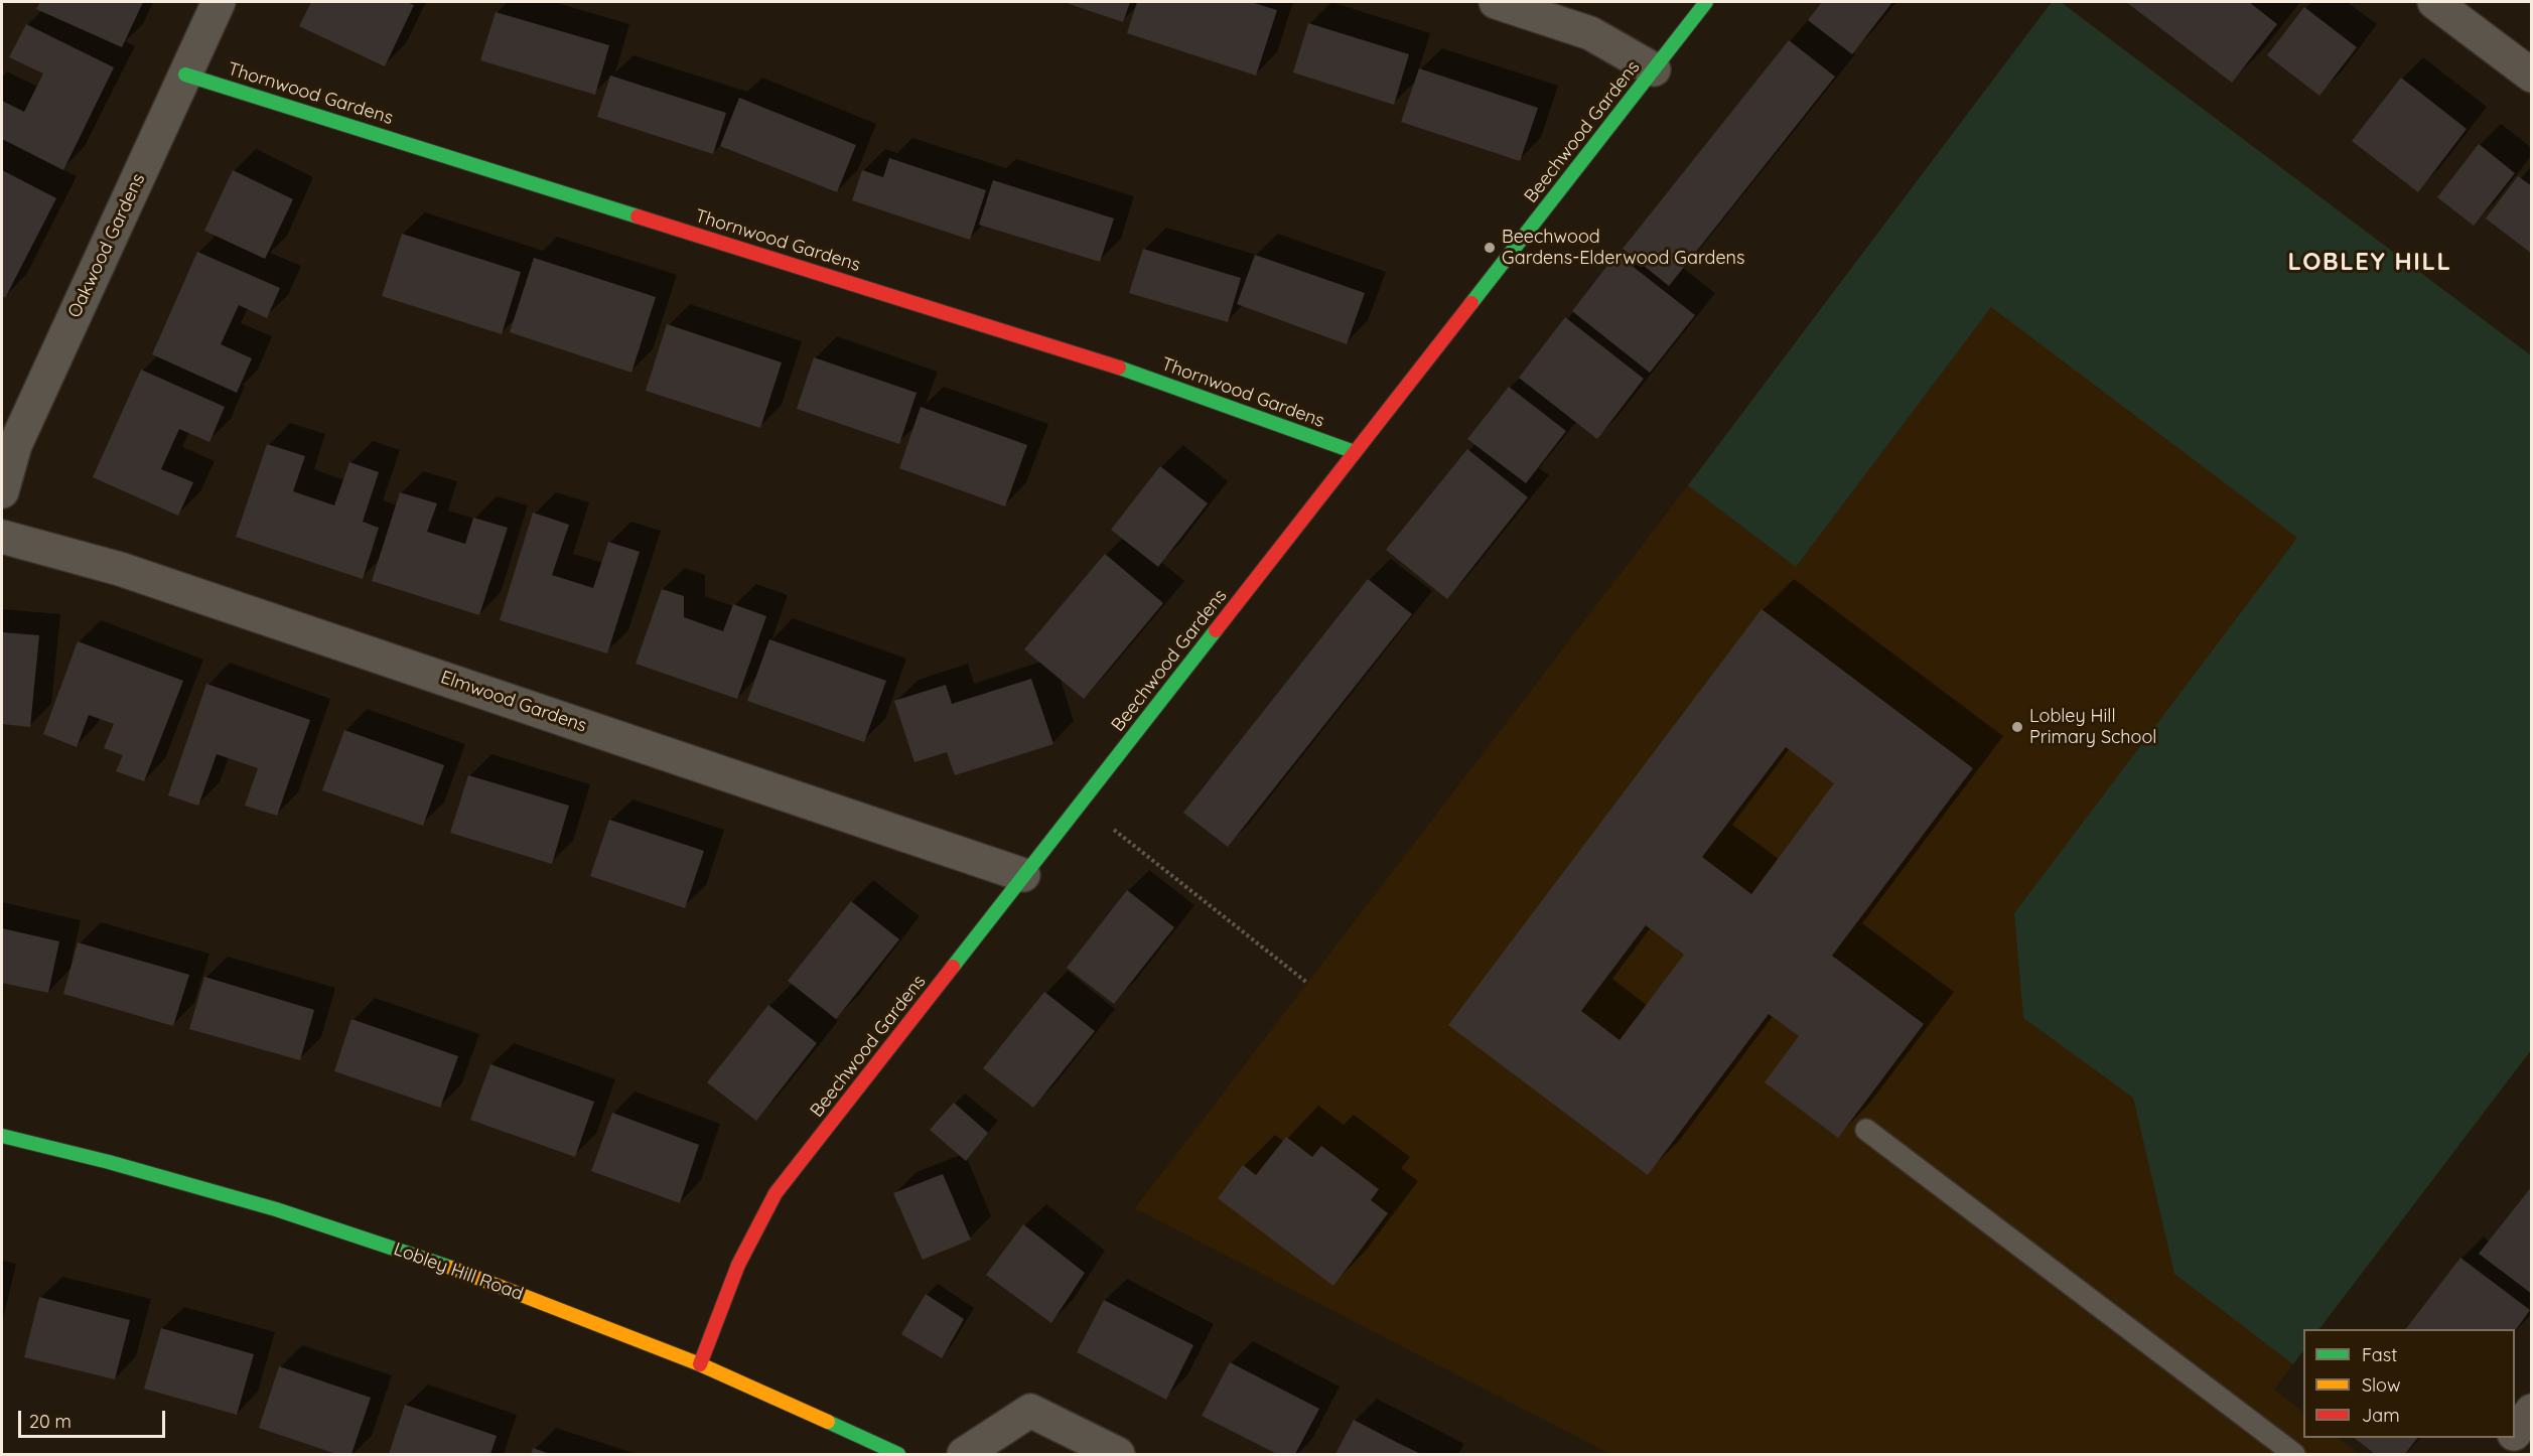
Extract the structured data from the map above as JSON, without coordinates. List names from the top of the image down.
{
  "streets": {
    "main road": ["Thornwood Gardens", "Beechwood Gardens", "Lobley Hill Road"],
    "street": ["Oakwood Gardens", "Elmwood Gardens"]
  },
  "crossings": [
    ["Thornwood Gardens", "Beechwood Gardens"],
    ["Thornwood Gardens", "Oakwood Gardens"],
    ["Beechwood Gardens", "Elmwood Gardens"],
    ["Beechwood Gardens", "Lobley Hill Road"]
  ],
  "districts": ["LOBLEY HILL"],
  "places": ["Beechwood Gardens-Elderwood Gardens", "Lobley Hill Primary School"],
  "legend": ["Fast", "Slow", "Jam"],
  "scale_bar": "20 m"
}
